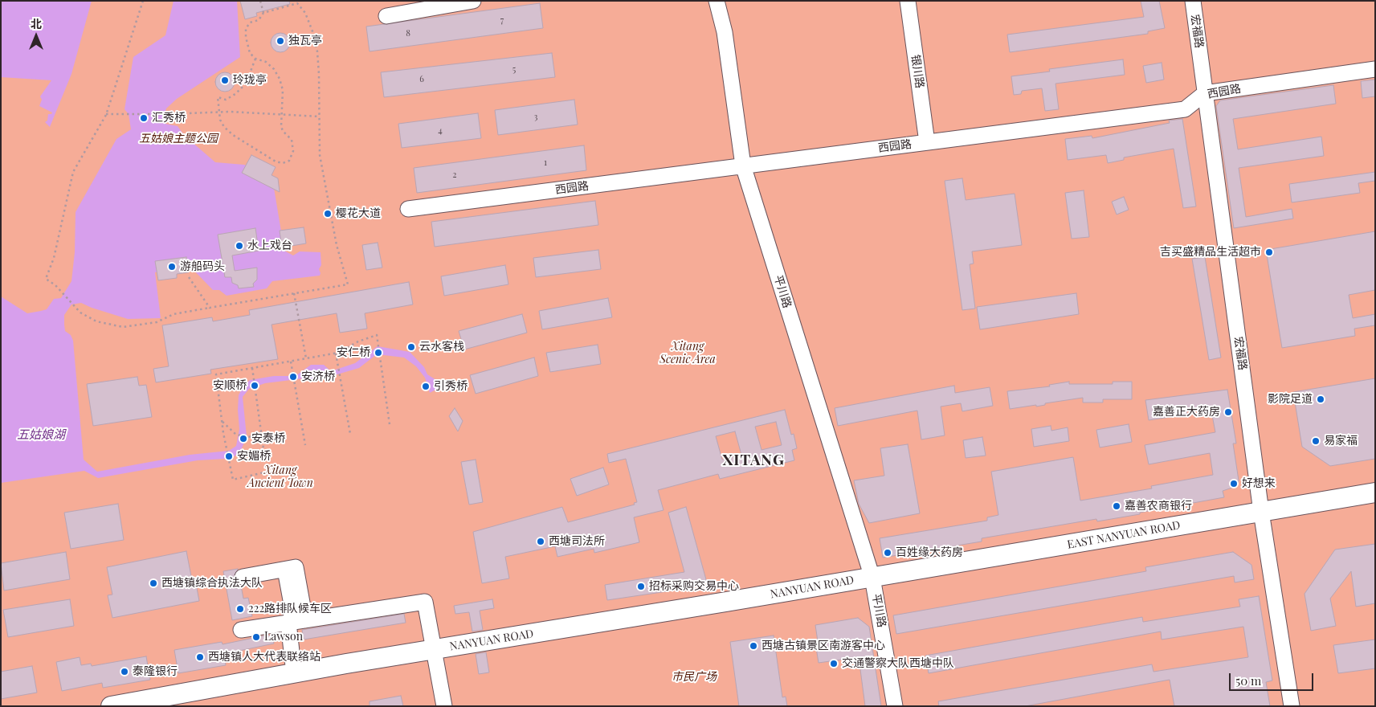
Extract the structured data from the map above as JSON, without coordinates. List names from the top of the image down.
{
  "streets": {
    "main road": ["EAST NANYUAN ROAD", "NANYUAN ROAD"],
    "street": [
      "宏福路",
      "银川路",
      "西园路",
      "平川路"
    ]
  },
  "crossings": [
    ["宏福路", "西园路"],
    ["宏福路", "EAST NANYUAN ROAD"],
    ["银川路", "西园路"],
    ["西园路", "平川路"],
    ["平川路", "EAST NANYUAN ROAD"],
    ["平川路", "NANYUAN ROAD"],
    ["EAST NANYUAN ROAD", "NANYUAN ROAD"]
  ],
  "districts": ["XITANG"],
  "water": ["五姑娘湖"],
  "parks": [
    "五姑娘主题公园",
    "Xitang Scenic Area",
    "Xitang Ancient Town",
    "市民广场"
  ],
  "places": [
    "独瓦亭",
    "玲珑亭",
    "汇秀桥",
    "樱花大道",
    "水上戏台",
    "吉买盛精品生活超市",
    "游船码头",
    "云水客栈",
    "安仁桥",
    "安济桥",
    "安顺桥",
    "引秀桥",
    "影院足道",
    "嘉善正大药房",
    "安泰桥",
    "易家福",
    "安媚桥",
    "好想来",
    "嘉善农商银行",
    "西塘司法所",
    "百姓缘大药房",
    "西塘镇综合执法大队",
    "招标采购交易中心",
    "222路排队候车区",
    "Lawson",
    "西塘古镇景区南游客中心",
    "西塘镇人大代表联络站",
    "交通警察大队西塘中队",
    "泰隆银行"
  ],
  "house_numbers": [
    "7",
    "8",
    "5",
    "6",
    "3",
    "4",
    "1",
    "2"
  ],
  "scale_bar": "50 m",
  "north": "top"
}
